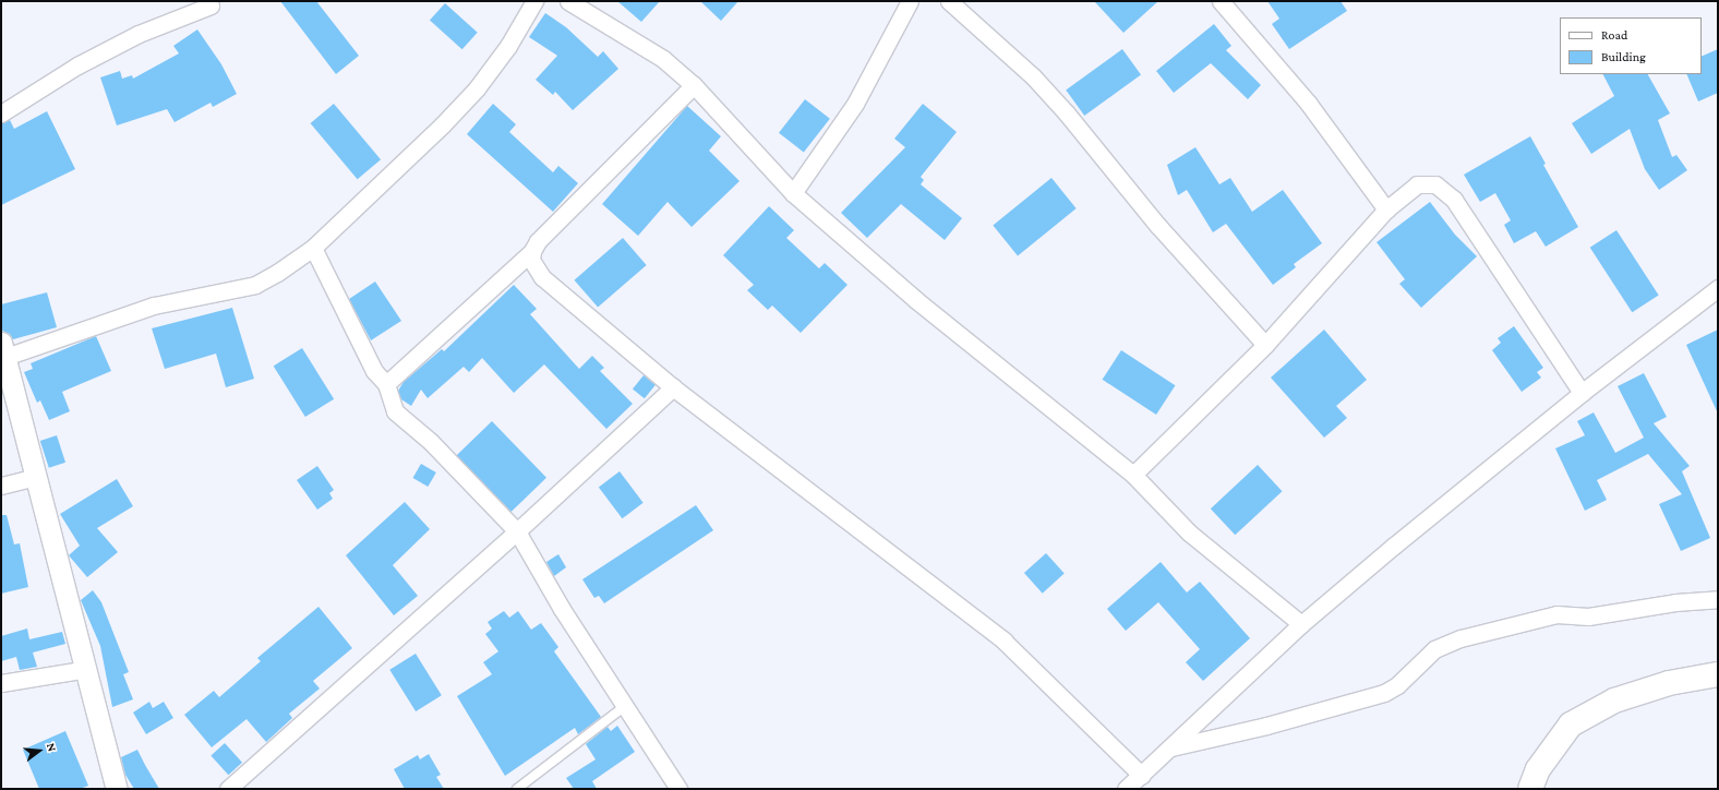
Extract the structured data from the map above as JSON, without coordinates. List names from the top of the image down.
{
  "legend": ["Road", "Building"],
  "north": "right"
}
